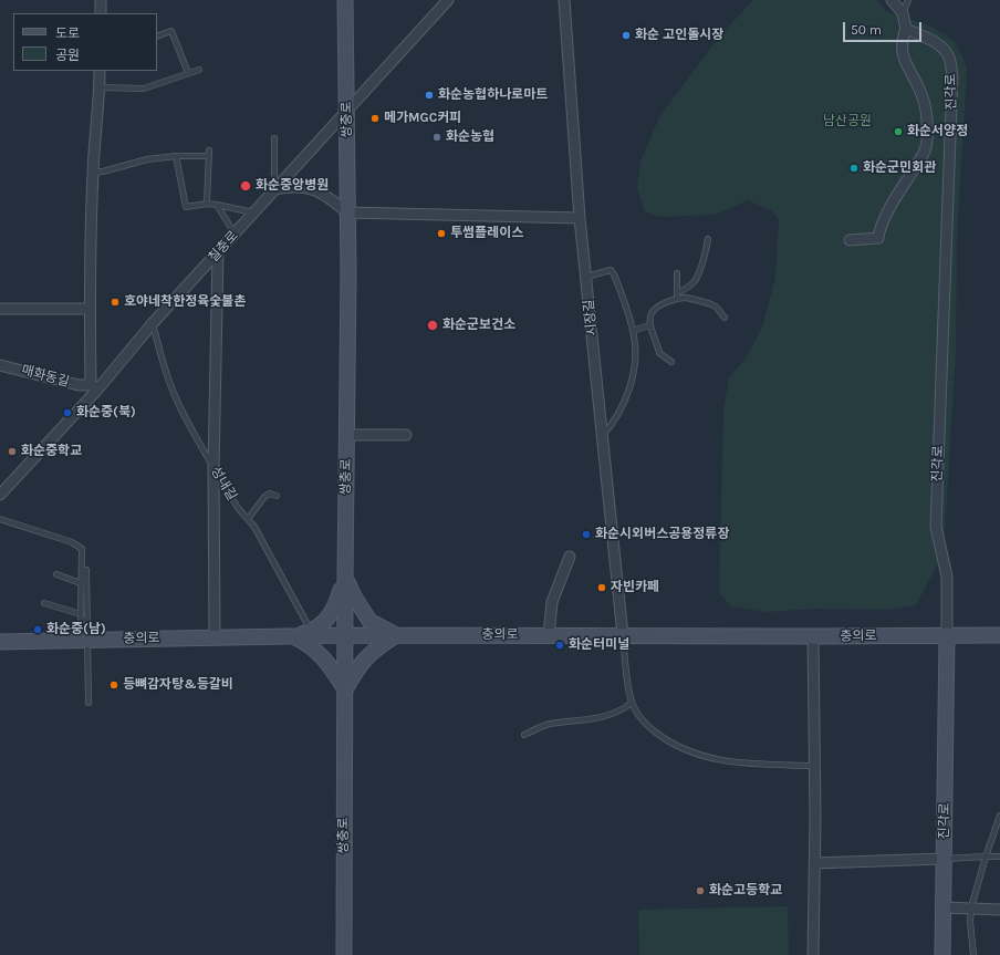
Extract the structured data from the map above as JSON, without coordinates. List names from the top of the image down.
{
  "streets": {
    "street": [
      "진각로",
      "쌍충로",
      "칠충로",
      "시장길",
      "매화동길",
      "충의로"
    ],
    "lane": ["성내길"]
  },
  "crossings": [
    ["진각로", "충의로"],
    ["쌍충로", "칠충로"],
    ["쌍충로", "충의로"],
    ["칠충로", "매화동길"],
    ["칠충로", "성내길"],
    ["시장길", "충의로"],
    ["성내길", "충의로"]
  ],
  "parks": ["남산공원"],
  "places": [
    "화순 고인돌시장",
    "화순농협하나로마트",
    "메가MGC커피",
    "화순서양정",
    "화순농협",
    "화순군민회관",
    "화순중앙병원",
    "투썸플레이스",
    "호야네착한정육숯불촌",
    "화순군보건소",
    "화순중(북)",
    "화순중학교",
    "화순시외버스공용정류장",
    "자빈카페",
    "화순중(남)",
    "화순터미널",
    "등뼈감자탕&등갈비",
    "화순고등학교"
  ],
  "legend": ["도로", "공원"],
  "scale_bar": "50 m"
}
